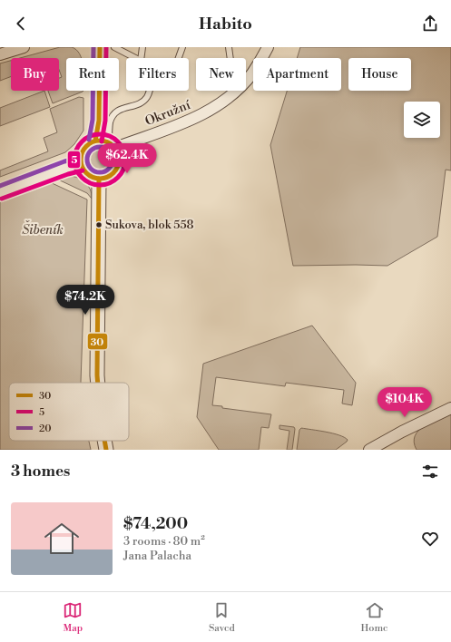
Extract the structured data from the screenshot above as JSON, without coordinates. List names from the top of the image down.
{
  "streets": {
    "street": ["Okružní"]
  },
  "parks": ["Šibeník"],
  "places": ["Sukova, blok 558"],
  "lines": ["transit line 30", "transit line 5", "transit line 20"],
  "legend": ["30", "5", "20"],
  "page": {
    "header": "Habito",
    "chip": [
      "Buy",
      "Rent",
      "Filters",
      "New",
      "Apartment",
      "House"
    ],
    "price": ["$62.4K", "$74.2K", "$104K"],
    "heading": "3 homes",
    "list": [
      {
        "name": "$74,200",
        "note": "3 rooms · 80 m² · Jana Palacha"
      }
    ],
    "tabs": ["Map", "Saved", "Home"]
  }
}
